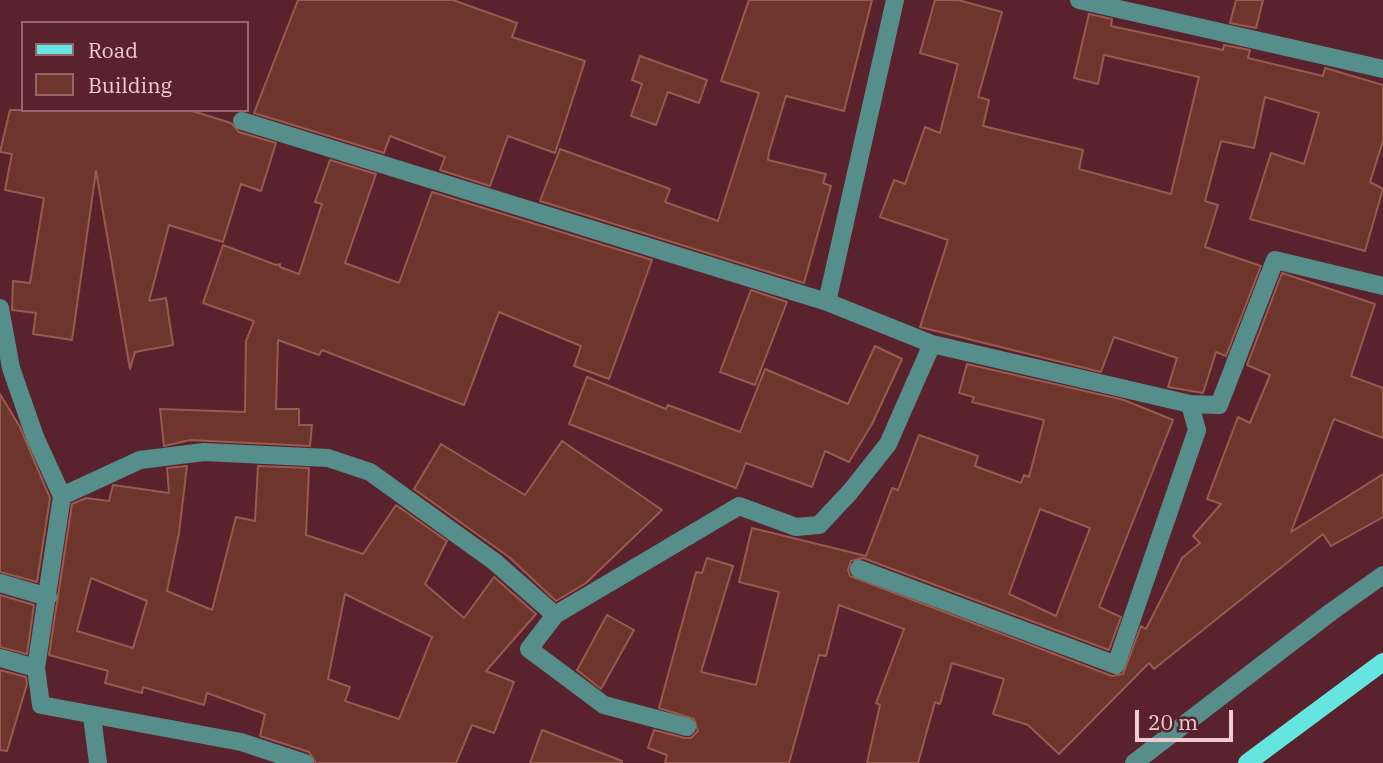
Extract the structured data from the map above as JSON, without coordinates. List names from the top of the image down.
{
  "legend": ["Road", "Building"],
  "scale_bar": "20 m"
}
